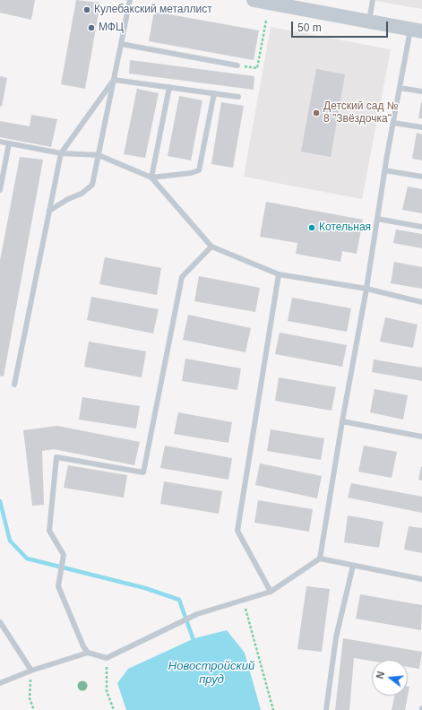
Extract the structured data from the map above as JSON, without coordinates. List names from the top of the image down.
{
  "water": ["Новостройский пруд"],
  "places": [
    "Кулебакский металлист",
    "МФЦ",
    "Детский сад № 8 \"Звёздочка\"",
    "Котельная"
  ],
  "scale_bar": "50 m",
  "north": "left"
}
